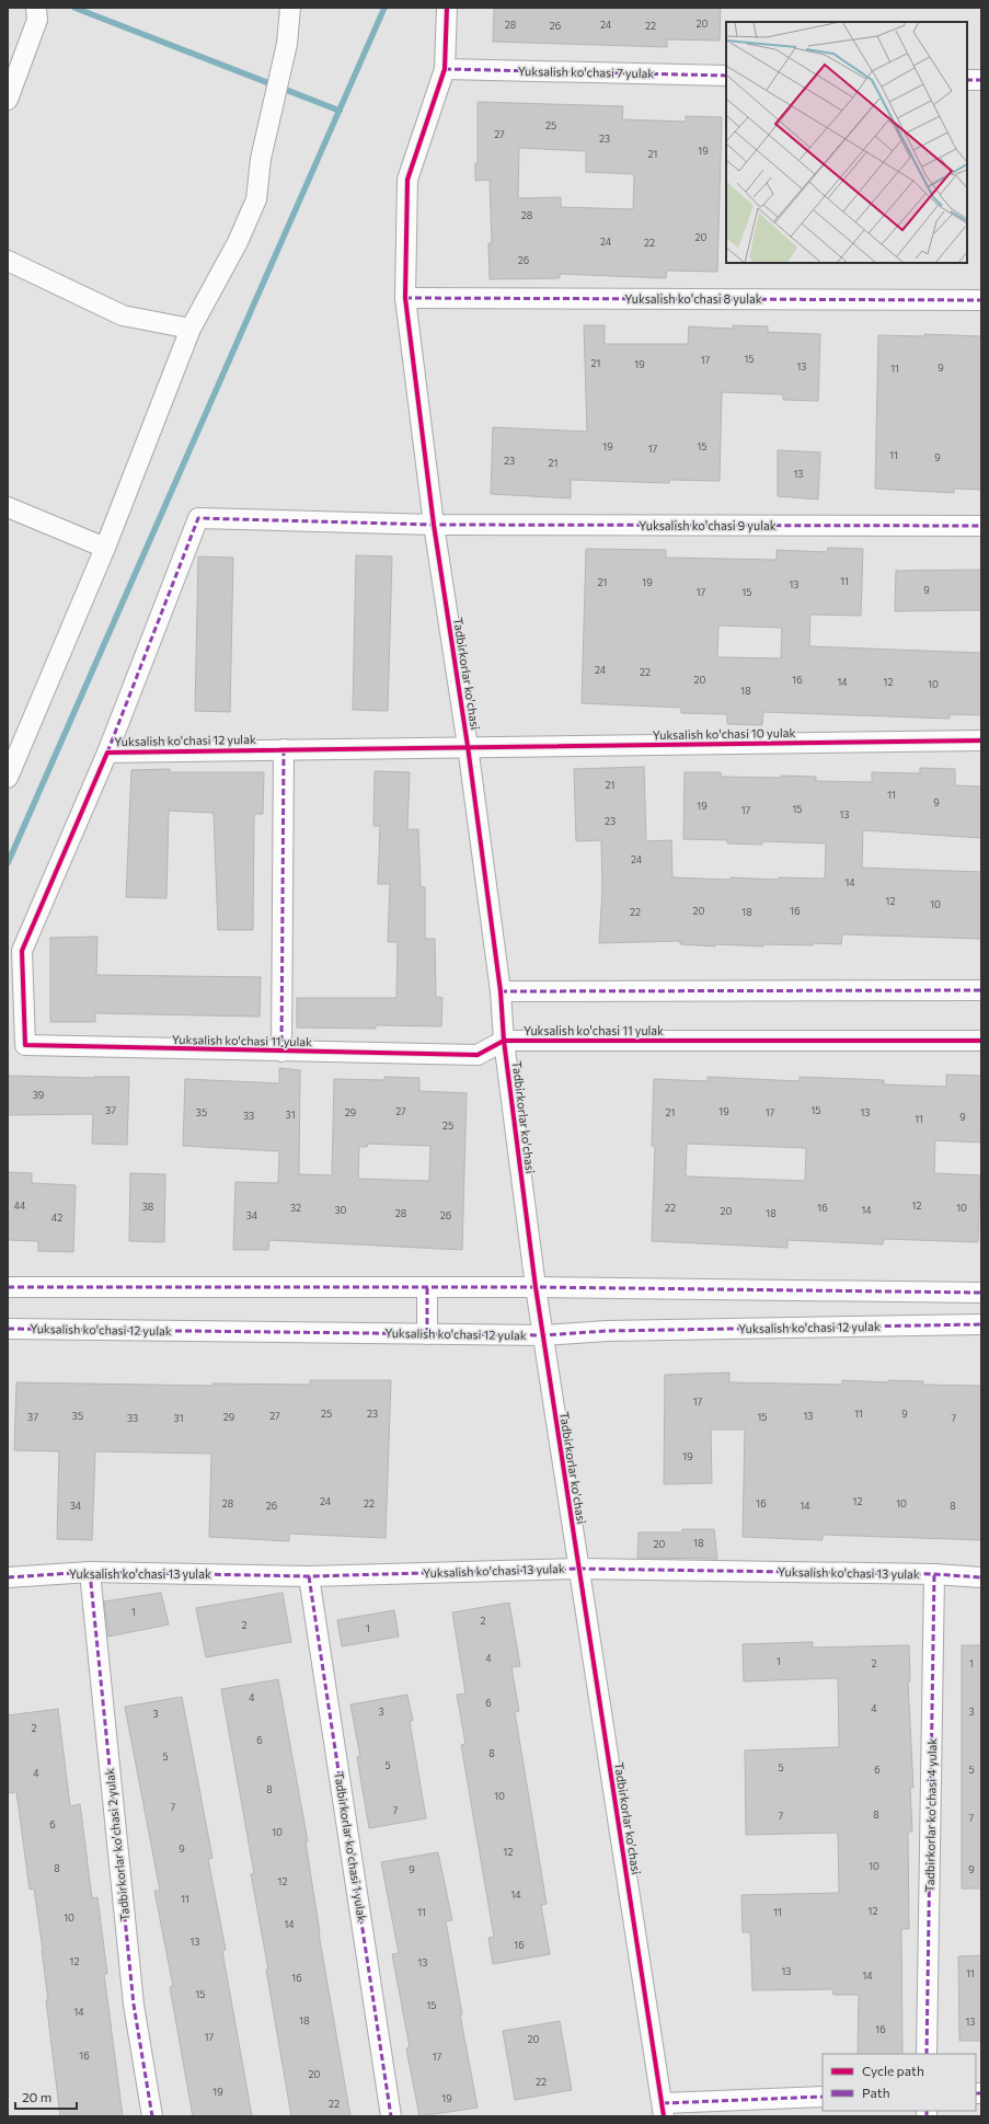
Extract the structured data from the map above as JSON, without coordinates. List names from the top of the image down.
{
  "streets": {
    "street": [
      "Yuksalish ko'chasi 7 yulak",
      "Yuksalish ko'chasi 8 yulak",
      "Yuksalish ko'chasi 9 yulak",
      "Tadbirkorlar ko'chasi",
      "Yuksalish ko'chasi 10 yulak",
      "Yuksalish ko'chasi 12 yulak",
      "Yuksalish ko'chasi 11 yulak",
      "Yuksalish ko'chasi 13 yulak",
      "Tadbirkorlar ko'chasi 4 yulak",
      "Tadbirkorlar ko'chasi 2 yulak",
      "Tadbirkorlar ko'chasi 1 yulak"
    ]
  },
  "crossings": [
    ["Yuksalish ko'chasi 7 yulak", "Tadbirkorlar ko'chasi"],
    ["Yuksalish ko'chasi 8 yulak", "Tadbirkorlar ko'chasi"],
    ["Yuksalish ko'chasi 9 yulak", "Tadbirkorlar ko'chasi"],
    ["Yuksalish ko'chasi 9 yulak", "Yuksalish ko'chasi 12 yulak"],
    ["Tadbirkorlar ko'chasi", "Yuksalish ko'chasi 10 yulak"],
    ["Tadbirkorlar ko'chasi", "Yuksalish ko'chasi 12 yulak"],
    ["Tadbirkorlar ko'chasi", "Yuksalish ko'chasi 11 yulak"],
    ["Tadbirkorlar ko'chasi", "Yuksalish ko'chasi 13 yulak"],
    ["Yuksalish ko'chasi 10 yulak", "Yuksalish ko'chasi 12 yulak"],
    ["Yuksalish ko'chasi 12 yulak", "Yuksalish ko'chasi 11 yulak"],
    ["Yuksalish ko'chasi 13 yulak", "Tadbirkorlar ko'chasi 4 yulak"],
    ["Yuksalish ko'chasi 13 yulak", "Tadbirkorlar ko'chasi 2 yulak"],
    ["Yuksalish ko'chasi 13 yulak", "Tadbirkorlar ko'chasi 1 yulak"]
  ],
  "house_numbers": [
    "20",
    "28",
    "24",
    "26",
    "22",
    "25",
    "27",
    "23",
    "19",
    "21",
    "28",
    "20",
    "24",
    "22",
    "26",
    "15",
    "17",
    "21",
    "19",
    "13",
    "9",
    "11",
    "19",
    "15",
    "17",
    "11",
    "9",
    "23",
    "21",
    "13",
    "11",
    "21",
    "19",
    "13",
    "9",
    "17",
    "15",
    "24",
    "22",
    "20",
    "16",
    "14",
    "12",
    "10",
    "18",
    "21",
    "11",
    "9",
    "19",
    "15",
    "17",
    "13",
    "23",
    "24",
    "14",
    "12",
    "10",
    "20",
    "16",
    "22",
    "18",
    "39",
    "37",
    "15",
    "27",
    "19",
    "35",
    "29",
    "21",
    "17",
    "13",
    "31",
    "33",
    "9",
    "11",
    "25",
    "44",
    "12",
    "38",
    "32",
    "22",
    "16",
    "10",
    "30",
    "14",
    "20",
    "28",
    "18",
    "34",
    "26",
    "42",
    "17",
    "25",
    "23",
    "11",
    "9",
    "35",
    "27",
    "13",
    "37",
    "29",
    "15",
    "33",
    "31",
    "7",
    "19",
    "24",
    "12",
    "28",
    "22",
    "16",
    "10",
    "34",
    "26",
    "14",
    "8",
    "18",
    "20",
    "1",
    "2",
    "2",
    "1",
    "4",
    "1",
    "2",
    "1",
    "4",
    "6",
    "4",
    "3",
    "3",
    "3",
    "2",
    "6",
    "8",
    "5",
    "5",
    "5",
    "6",
    "5",
    "4",
    "8",
    "10",
    "7",
    "7",
    "8",
    "7",
    "7",
    "6",
    "10",
    "9",
    "12",
    "10",
    "8",
    "9",
    "9",
    "12",
    "14",
    "11",
    "12",
    "11",
    "11",
    "10",
    "14",
    "13",
    "16",
    "12",
    "13",
    "13",
    "11",
    "14",
    "16",
    "15",
    "15",
    "14",
    "18",
    "13",
    "16",
    "17",
    "20",
    "16",
    "17",
    "20",
    "22",
    "19",
    "19",
    "22"
  ],
  "legend": ["Cycle path", "Path"],
  "scale_bar": "20 m"
}
